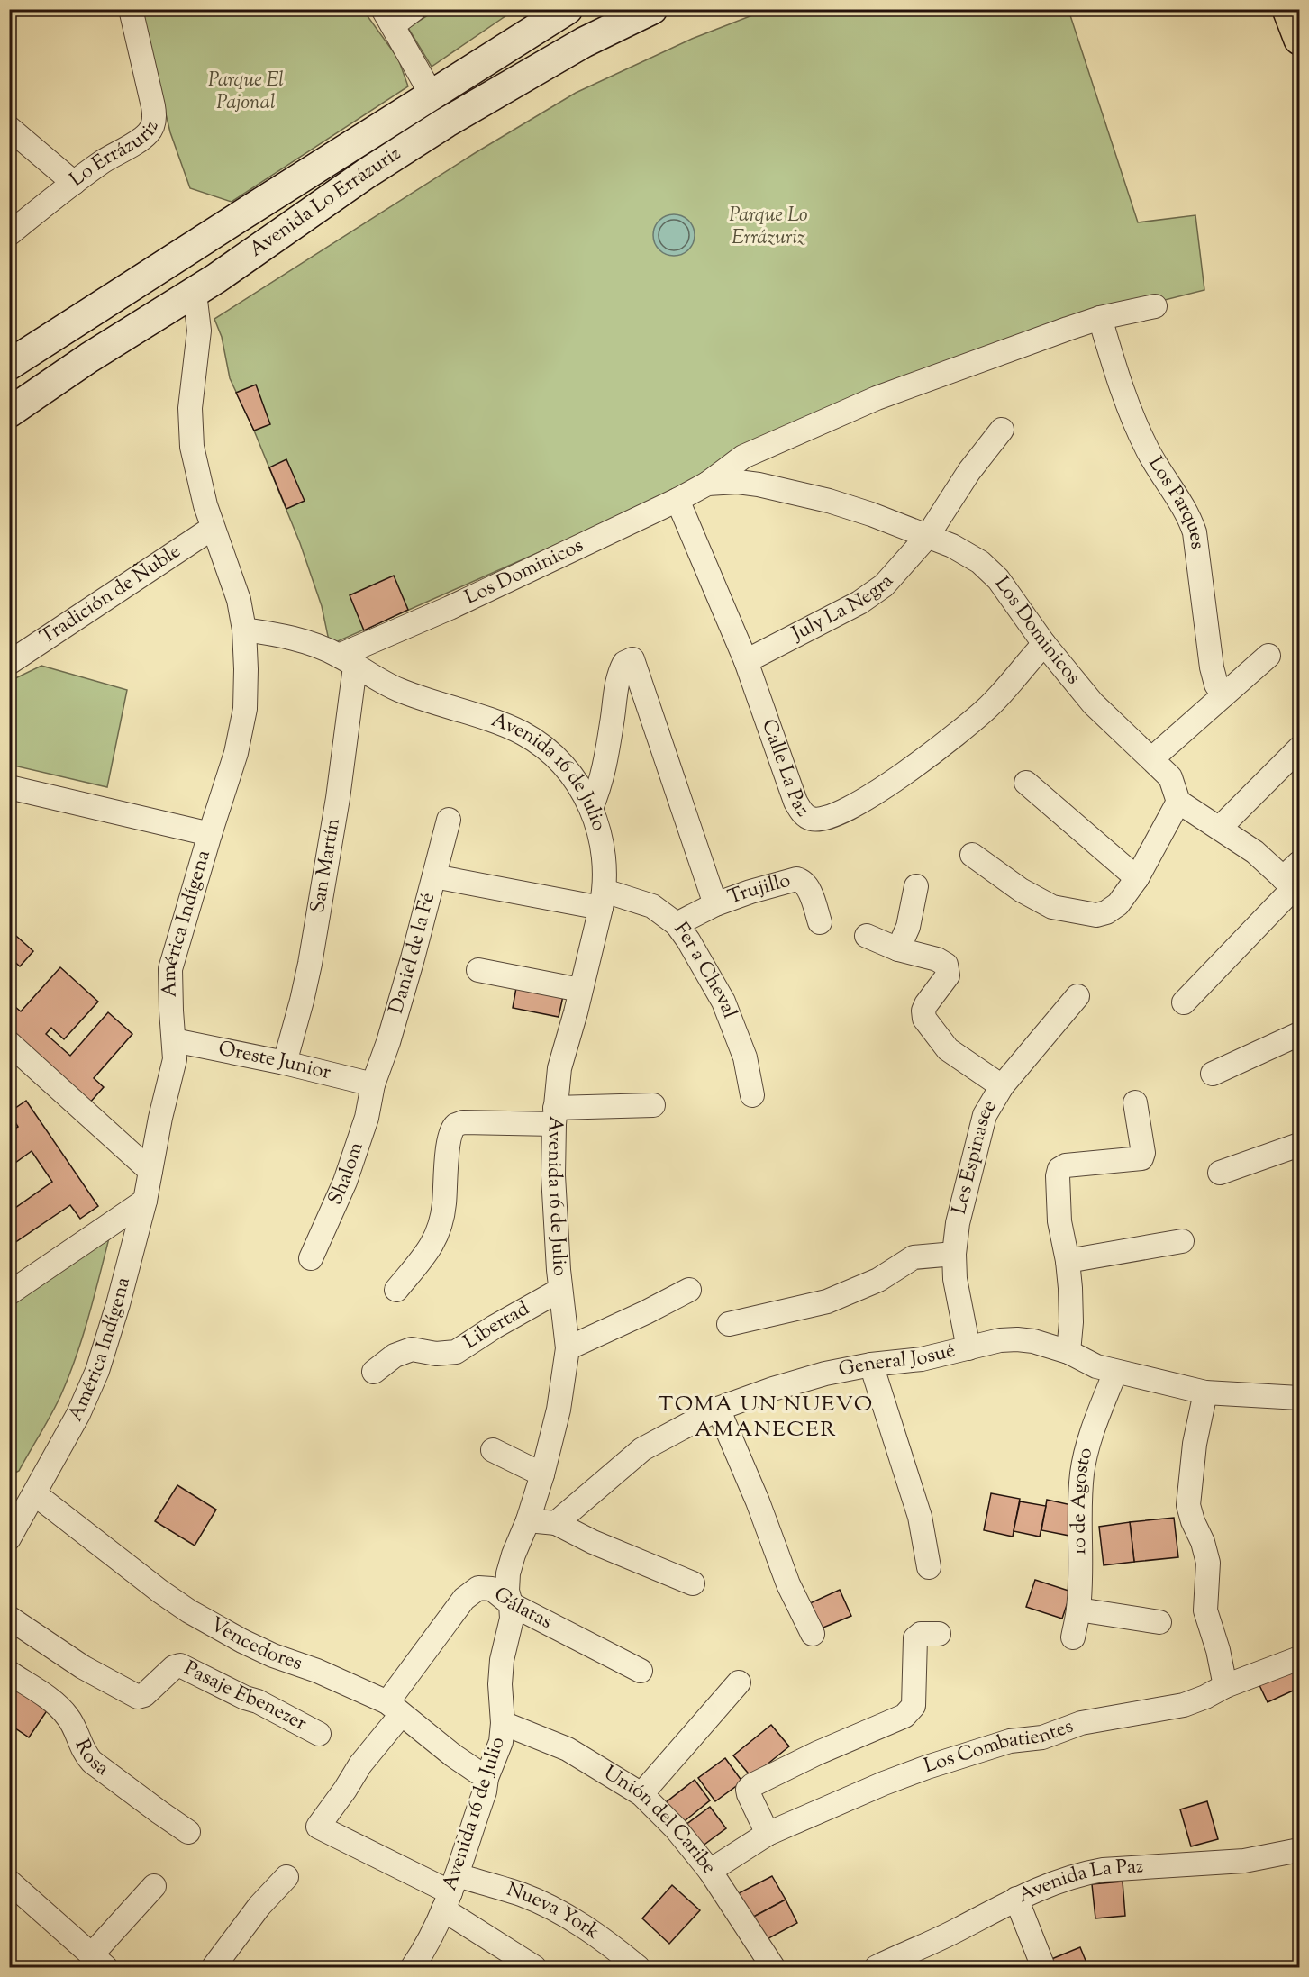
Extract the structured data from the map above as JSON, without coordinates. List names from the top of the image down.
{
  "streets": {
    "main road": ["Avenida Lo Errázuriz"],
    "street": [
      "Lo Errázuriz",
      "Los Parques",
      "Los Dominicos",
      "Tradición de Ñuble",
      "July La Negra",
      "Calle La Paz",
      "Avenida 16 de Julio",
      "San Martín",
      "Trujillo",
      "América Indígena",
      "Daniel de la Fé",
      "Fer a Cheval",
      "Oreste Junior",
      "Les Espinasee",
      "Shalom",
      "Libertad",
      "General Josué",
      "10 de Agosto",
      "Gálatas",
      "Vencedores",
      "Pasaje Ebenezer",
      "Los Combatientes",
      "Rosa",
      "Unión del Caribe",
      "Avenida La Paz",
      "Nueva York"
    ]
  },
  "crossings": [
    ["Avenida Lo Errázuriz", "América Indígena"],
    ["Los Parques", "Los Dominicos"],
    ["Los Dominicos", "July La Negra"],
    ["Los Dominicos", "Calle La Paz"],
    ["Los Dominicos", "Avenida 16 de Julio"],
    ["Los Dominicos", "San Martín"],
    ["Tradición de Ñuble", "América Indígena"],
    ["July La Negra", "Calle La Paz"],
    ["Avenida 16 de Julio", "San Martín"],
    ["Avenida 16 de Julio", "América Indígena"],
    ["Avenida 16 de Julio", "Fer a Cheval"],
    ["Avenida 16 de Julio", "Libertad"],
    ["Avenida 16 de Julio", "Gálatas"],
    ["Avenida 16 de Julio", "Vencedores"],
    ["Avenida 16 de Julio", "Unión del Caribe"],
    ["Avenida 16 de Julio", "Nueva York"],
    ["San Martín", "Oreste Junior"],
    ["Trujillo", "Fer a Cheval"],
    ["América Indígena", "Oreste Junior"],
    ["América Indígena", "Vencedores"],
    ["Daniel de la Fé", "Fer a Cheval"],
    ["Daniel de la Fé", "Oreste Junior"],
    ["Daniel de la Fé", "Shalom"],
    ["Oreste Junior", "Shalom"],
    ["Les Espinasee", "General Josué"],
    ["General Josué", "10 de Agosto"],
    ["Gálatas", "Vencedores"],
    ["Gálatas", "Nueva York"],
    ["Los Combatientes", "Unión del Caribe"]
  ],
  "districts": ["TOMA UN NUEVO AMANECER"],
  "parks": ["Parque El Pajonal", "Parque Lo Errázuriz"]
}
